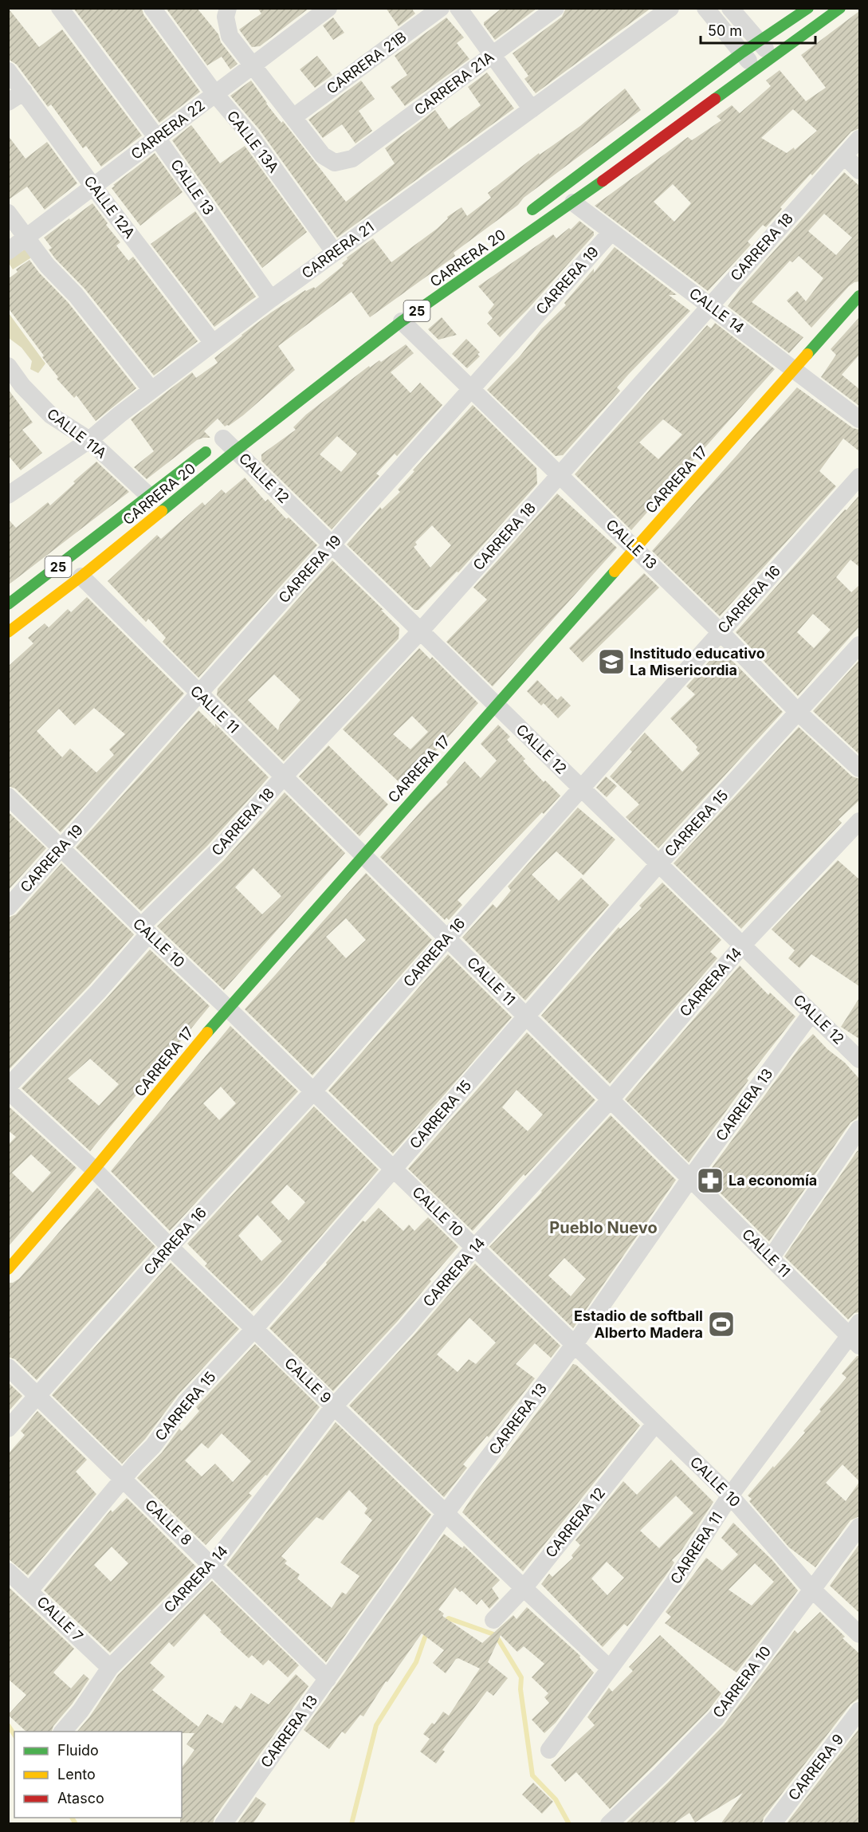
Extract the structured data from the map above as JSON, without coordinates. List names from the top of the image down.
{
  "streets": {
    "main road": ["CARRERA 20", "25", "CARRERA 17"],
    "street": [
      "CARRERA 21B",
      "CARRERA 21A",
      "CARRERA 22",
      "CALLE 13A",
      "CALLE 13",
      "CALLE 12A",
      "CARRERA 18",
      "CARRERA 21",
      "CARRERA 19",
      "CALLE 14",
      "CALLE 11A",
      "CALLE 12",
      "CARRERA 16",
      "CALLE 11",
      "CARRERA 15",
      "CALLE 10",
      "CARRERA 14",
      "CARRERA 13",
      "CALLE 9",
      "CALLE 8",
      "CARRERA 12",
      "CARRERA 11",
      "CALLE 7",
      "CARRERA 10",
      "CARRERA 9"
    ]
  },
  "crossings": [
    ["CARRERA 21B", "CARRERA 21A"],
    ["CARRERA 22", "CALLE 13A"],
    ["CARRERA 22", "CALLE 13"],
    ["CARRERA 22", "CALLE 12A"],
    ["CALLE 13A", "CARRERA 21"],
    ["CALLE 13", "CARRERA 18"],
    ["CALLE 13", "CARRERA 21"],
    ["CALLE 13", "CARRERA 20"],
    ["CALLE 13", "CARRERA 19"],
    ["CALLE 13", "CARRERA 17"],
    ["CALLE 13", "CARRERA 16"],
    ["CALLE 13", "CARRERA 15"],
    ["CALLE 12A", "CARRERA 21"],
    ["CARRERA 18", "CALLE 14"],
    ["CARRERA 18", "CALLE 12"],
    ["CARRERA 18", "CALLE 11"],
    ["CARRERA 18", "CALLE 10"],
    ["CARRERA 21", "CALLE 11A"],
    ["CARRERA 20", "CALLE 14"],
    ["CARRERA 20", "CALLE 11A"],
    ["CARRERA 20", "CALLE 12"],
    ["CARRERA 20", "CALLE 11"],
    ["CARRERA 19", "CALLE 14"],
    ["CARRERA 19", "CALLE 12"],
    ["CARRERA 19", "CALLE 11"],
    ["CARRERA 19", "CALLE 10"],
    ["CALLE 14", "CARRERA 17"],
    ["CALLE 12", "CARRERA 17"],
    ["CALLE 12", "CARRERA 16"],
    ["CALLE 12", "CARRERA 15"],
    ["CALLE 12", "CARRERA 14"],
    ["CALLE 12", "CARRERA 13"],
    ["CARRERA 17", "CALLE 11"],
    ["CARRERA 17", "CALLE 10"],
    ["CARRERA 17", "CALLE 9"],
    ["CARRERA 16", "CALLE 11"],
    ["CARRERA 16", "CALLE 10"],
    ["CARRERA 16", "CALLE 9"],
    ["CARRERA 16", "CALLE 8"],
    ["CALLE 11", "CARRERA 15"],
    ["CALLE 11", "CARRERA 14"],
    ["CALLE 11", "CARRERA 13"],
    ["CALLE 11", "CARRERA 11"],
    ["CARRERA 15", "CALLE 10"],
    ["CARRERA 15", "CALLE 9"],
    ["CARRERA 15", "CALLE 8"],
    ["CARRERA 15", "CALLE 7"],
    ["CALLE 10", "CARRERA 14"],
    ["CALLE 10", "CARRERA 13"],
    ["CALLE 10", "CARRERA 12"],
    ["CALLE 10", "CARRERA 11"],
    ["CALLE 10", "CARRERA 10"],
    ["CARRERA 14", "CALLE 9"],
    ["CARRERA 14", "CALLE 8"],
    ["CARRERA 14", "CALLE 7"],
    ["CARRERA 13", "CALLE 9"],
    ["CARRERA 13", "CALLE 8"],
    ["CALLE 9", "CARRERA 12"],
    ["CALLE 9", "CARRERA 11"]
  ],
  "districts": ["Pueblo Nuevo"],
  "places": {
    "school or university": ["Institudo educativo La Misericordia"],
    "pharmacy": ["La economía"],
    "sports": ["Estadio de softball Alberto Madera"]
  },
  "legend": ["Fluido", "Lento", "Atasco"],
  "scale_bar": "50 m"
}
